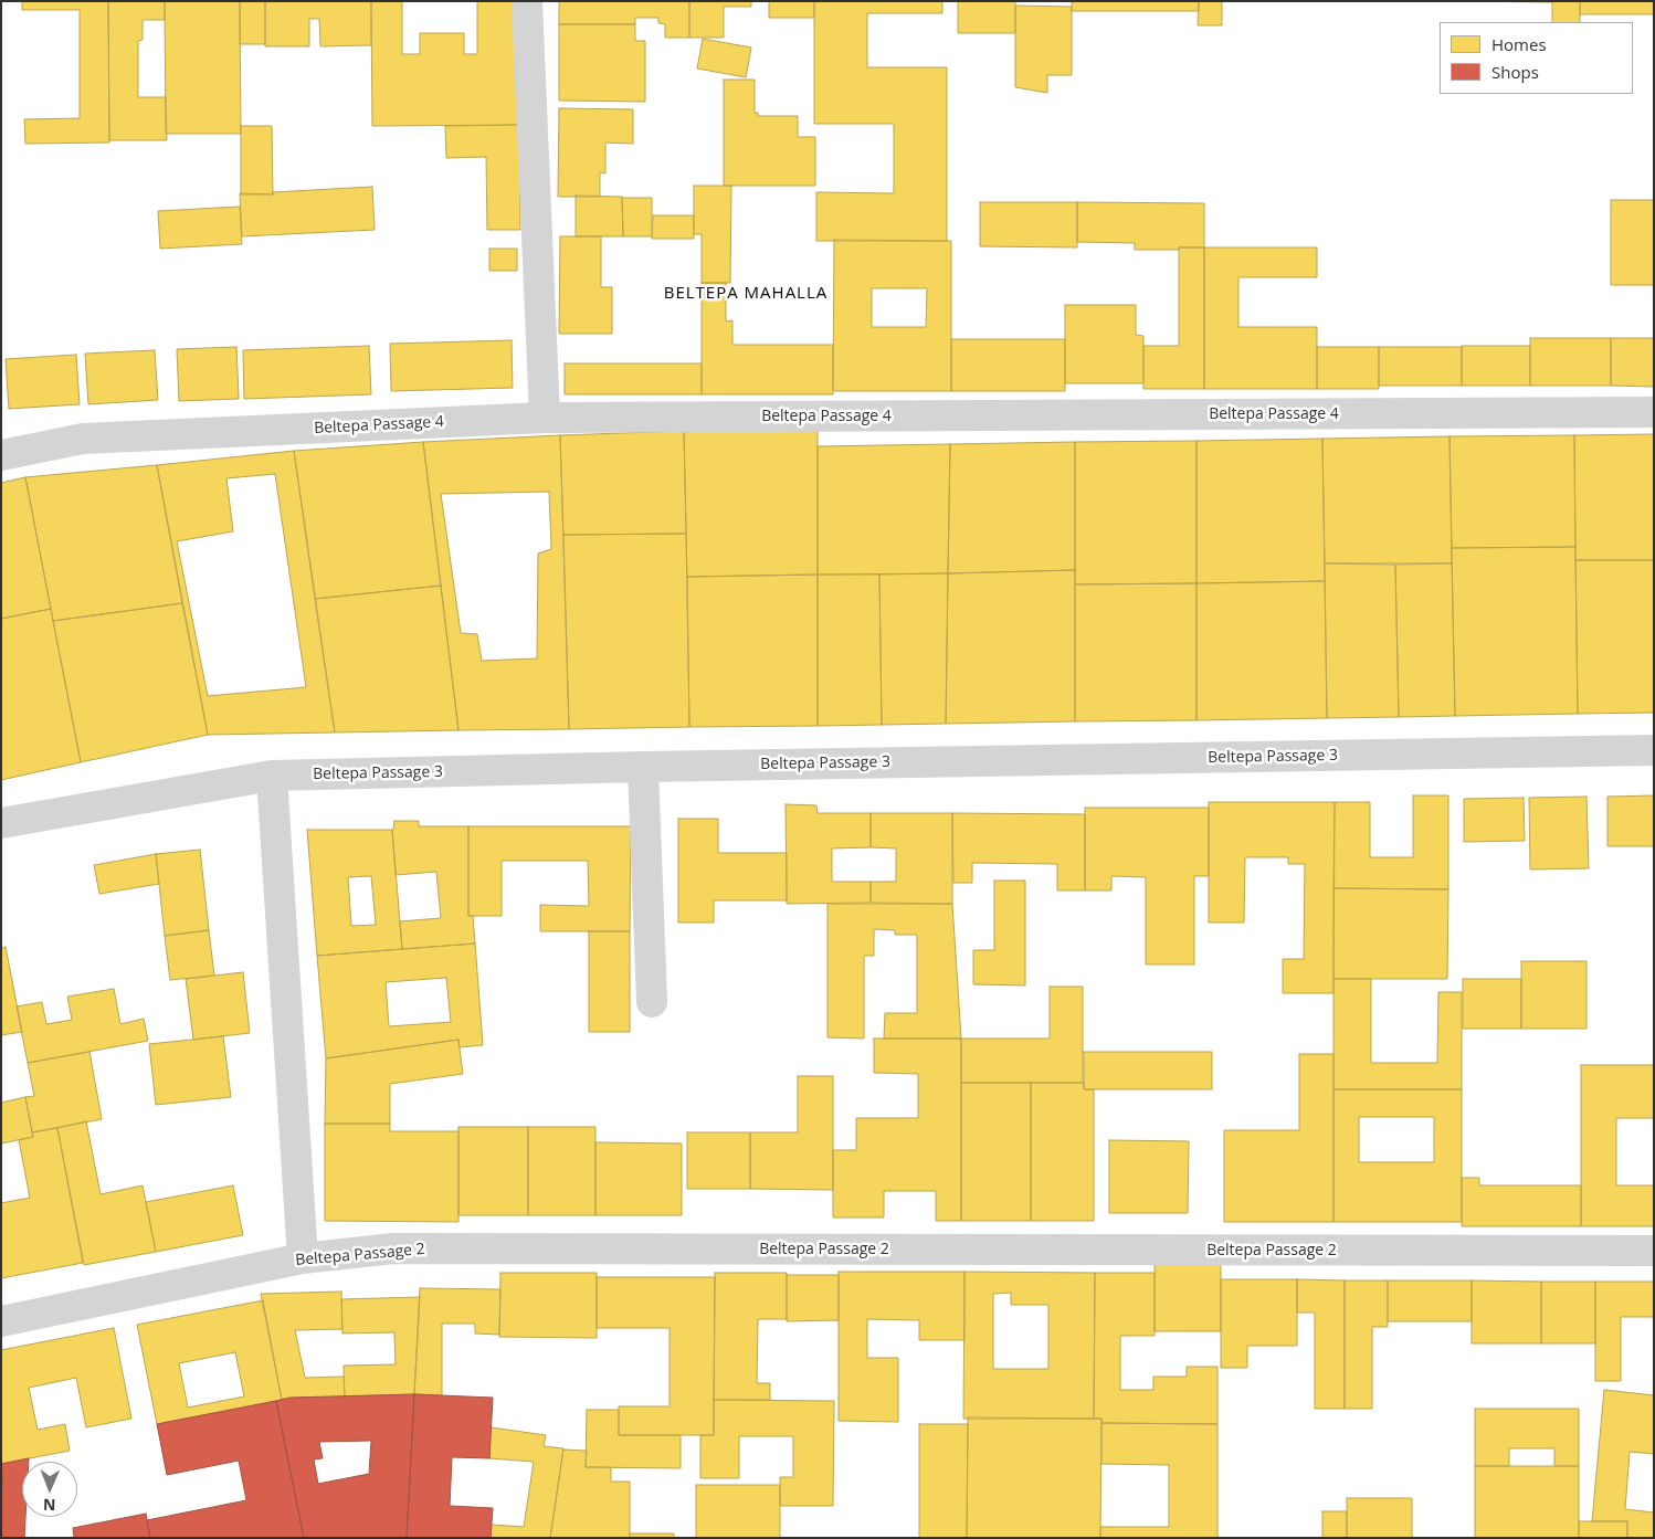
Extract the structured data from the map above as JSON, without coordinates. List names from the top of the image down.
{
  "streets": {
    "street": ["Beltepa Passage 4", "Beltepa Passage 3", "Beltepa Passage 2"]
  },
  "districts": ["BELTEPA MAHALLA"],
  "legend": ["Homes", "Shops"],
  "north": "bottom"
}
